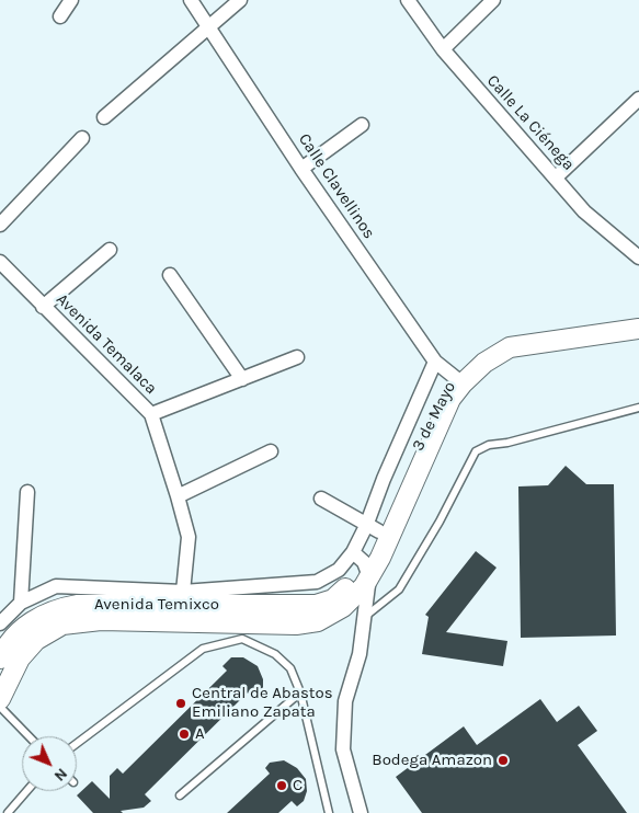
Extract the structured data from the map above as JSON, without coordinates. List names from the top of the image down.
{
  "streets": {
    "main road": ["3 de Mayo", "Avenida Temixco"],
    "street": ["Calle La Ciénega", "Calle Clavellinos", "Avenida Temalaca"]
  },
  "crossings": [
    ["Calle Clavellinos", "3 de Mayo"],
    ["3 de Mayo", "Avenida Temixco"]
  ],
  "places": [
    "Central de Abastos Emiliano Zapata",
    "A",
    "Bodega Amazon",
    "C"
  ],
  "north": "bottom right"
}
